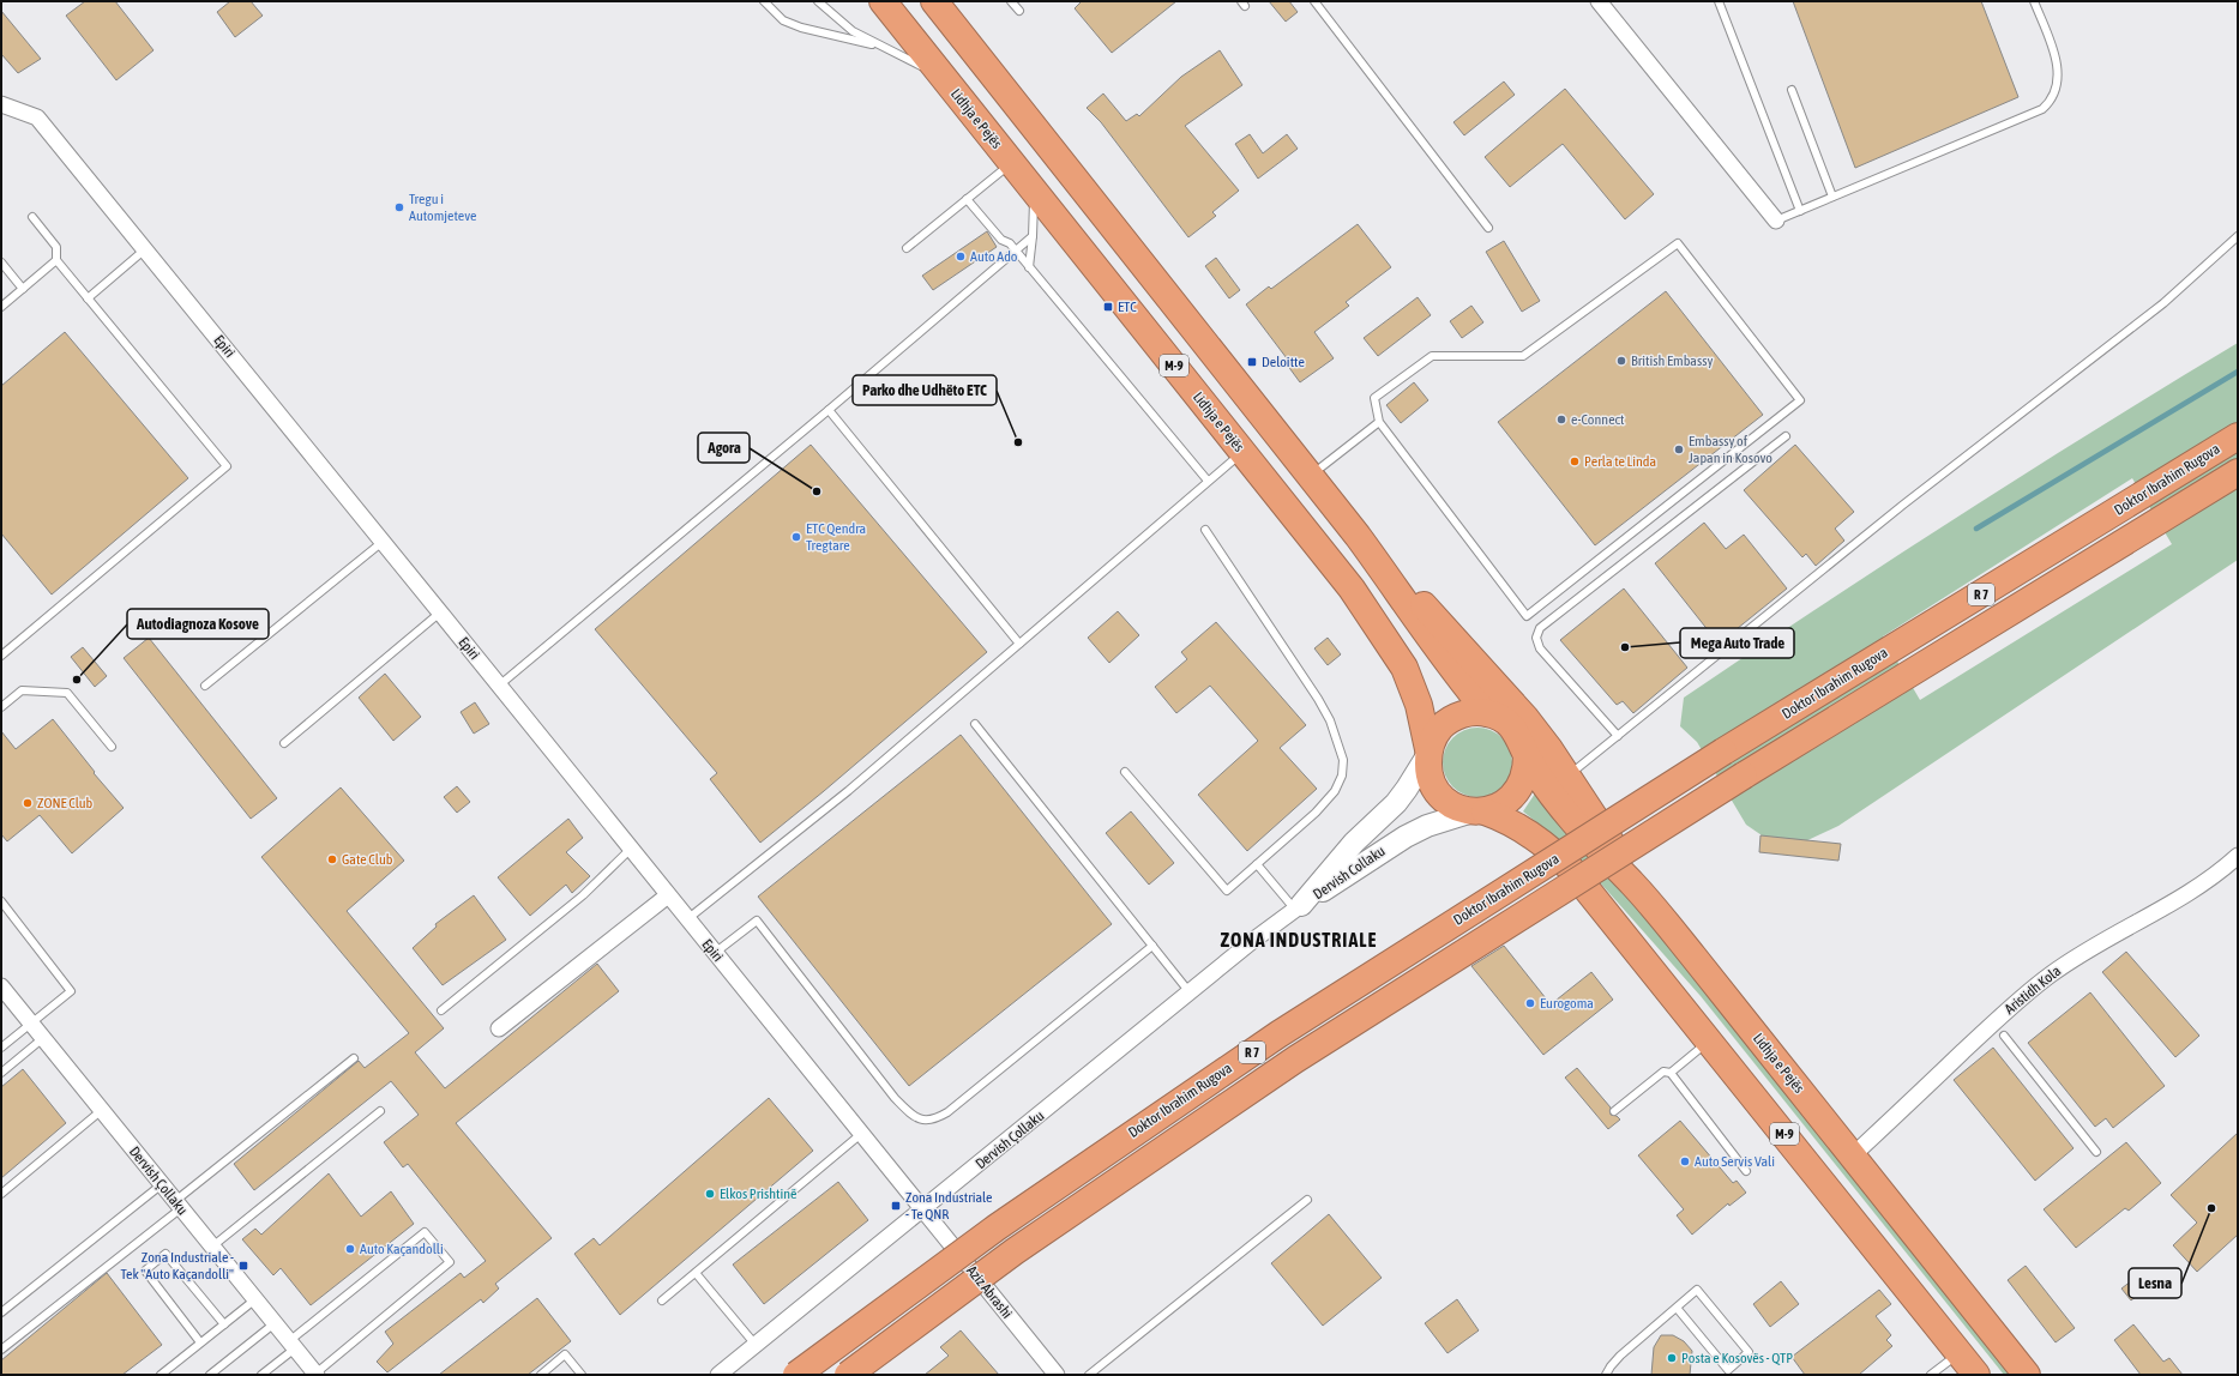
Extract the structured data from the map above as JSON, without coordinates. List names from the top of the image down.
{
  "streets": {
    "highway": [
      "Lidhja e Pejës",
      "M-9",
      "Doktor Ibrahim Rugova",
      "R 7"
    ],
    "street": [
      "Epiri",
      "Dervish Collaku",
      "Aristidh Kola",
      "Dervish Çollaku",
      "Aziz Abrashi"
    ]
  },
  "crossings": [
    ["Lidhja e Pejës", "Dervish Collaku"],
    ["Lidhja e Pejës", "Aristidh Kola"],
    ["Epiri", "Dervish Çollaku"],
    ["Epiri", "Aziz Abrashi"],
    ["Dervish Collaku", "Dervish Çollaku"],
    ["Dervish Çollaku", "Aziz Abrashi"]
  ],
  "districts": ["ZONA INDUSTRIALE"],
  "places": {
    "other": [
      "Tregu i Automjeteve",
      "Auto Ado",
      "British Embassy",
      "e-Connect",
      "Parko dhe Udhëto ETC",
      "Embassy of Japan in Kosovo",
      "Perla te Linda",
      "Agora",
      "ETC Qendra Tregtare",
      "Mega Auto Trade",
      "Autodiagnoza Kosove",
      "ZONE Club",
      "Gate Club",
      "Eurogoma",
      "Auto Servis Vali",
      "Elkos Prishtinë",
      "Lesna",
      "Auto Kaçandolli",
      "Posta e Kosovës - QTP"
    ],
    "transit": [
      "ETC",
      "Deloitte",
      "Zona Industriale - Te QNR",
      "Zona Industriale - Tek \"Auto Kaçandolli\""
    ]
  }
}
